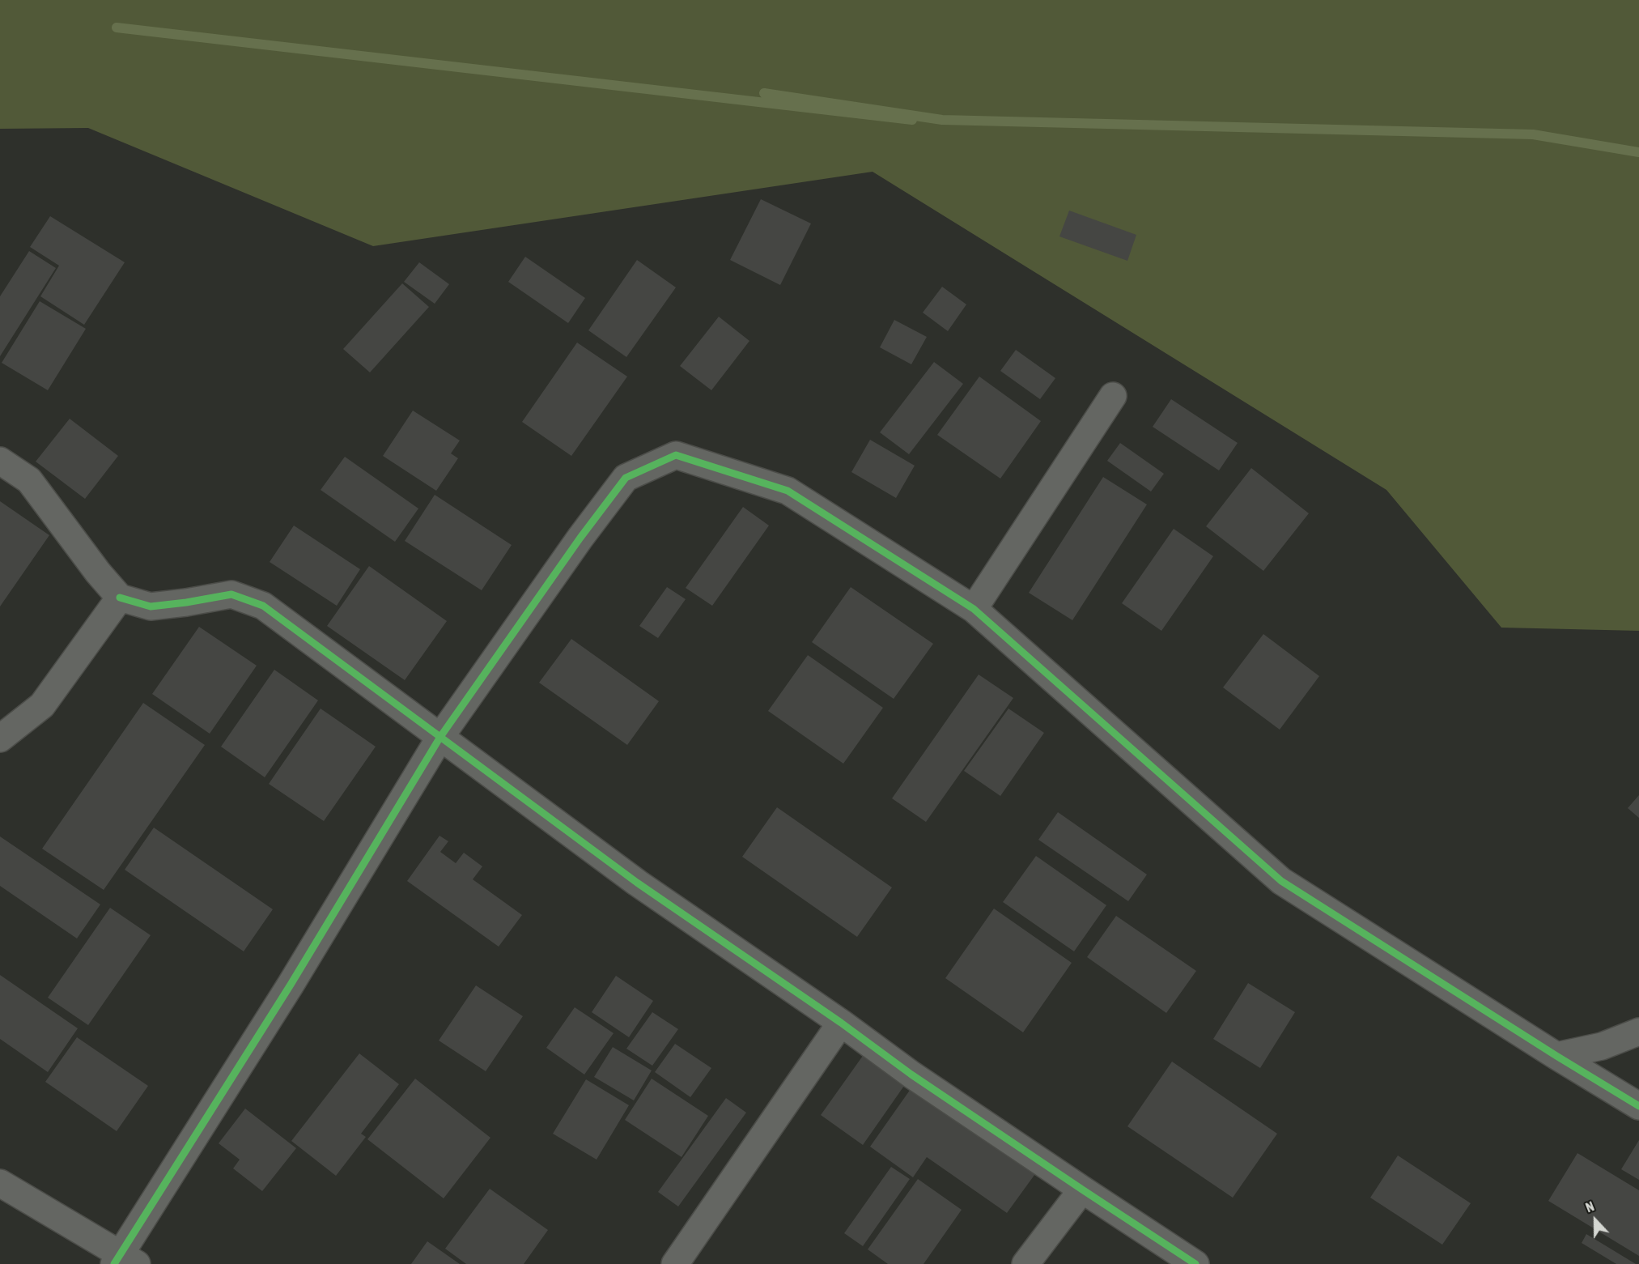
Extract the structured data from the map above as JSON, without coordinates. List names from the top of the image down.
{
  "north": "top"
}
